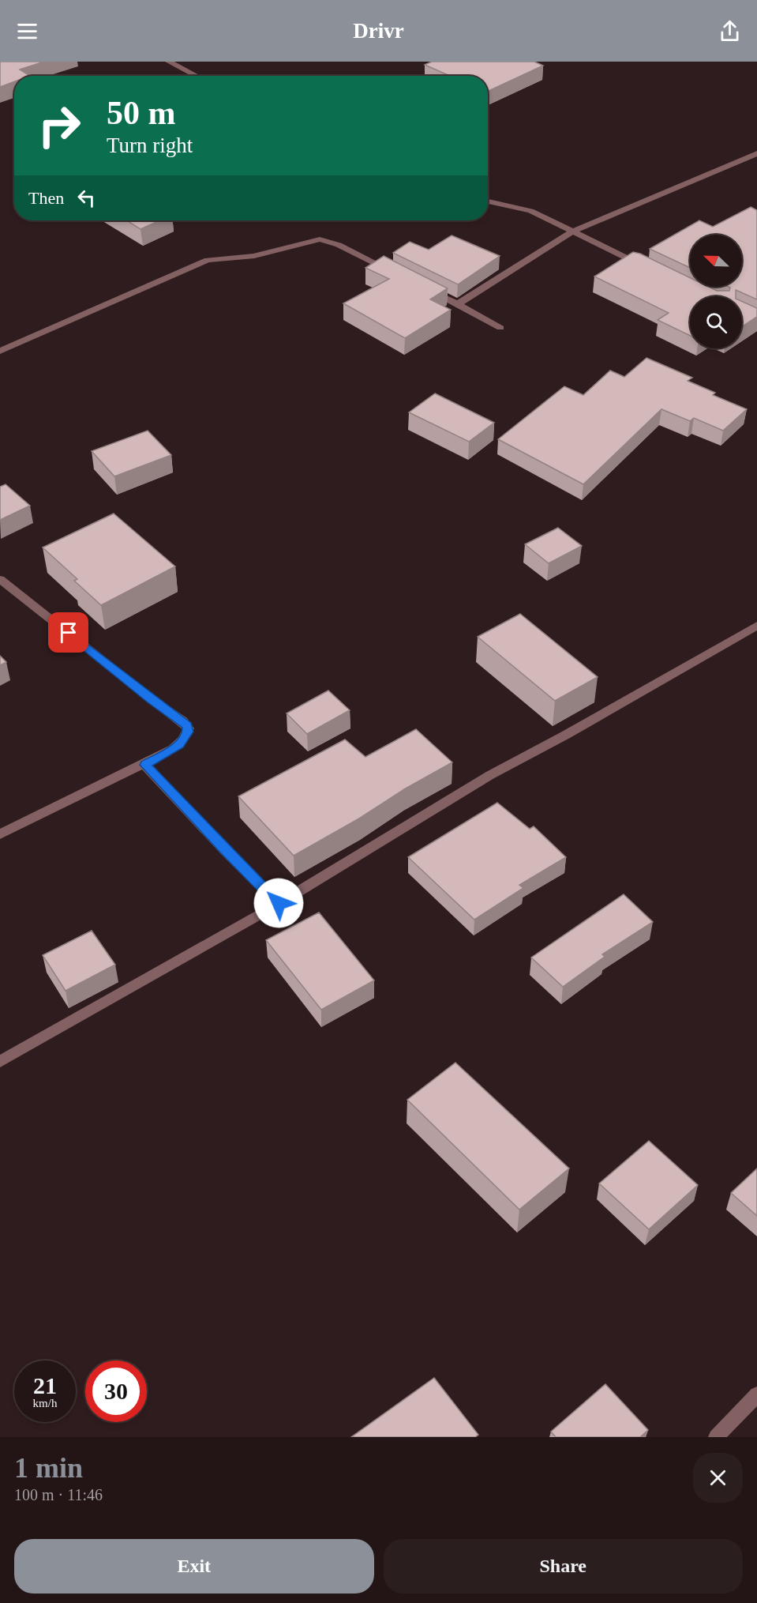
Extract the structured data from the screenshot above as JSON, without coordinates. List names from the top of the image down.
{
  "north": "top left",
  "page": {
    "header": "Drivr",
    "turn": ["50 m", "Turn right"],
    "then": "Then",
    "speed": "21 km/h",
    "limit": "30",
    "heading": ["1 min", "100 m · 11:46"],
    "buttons": ["Exit", "Share"]
  }
}
